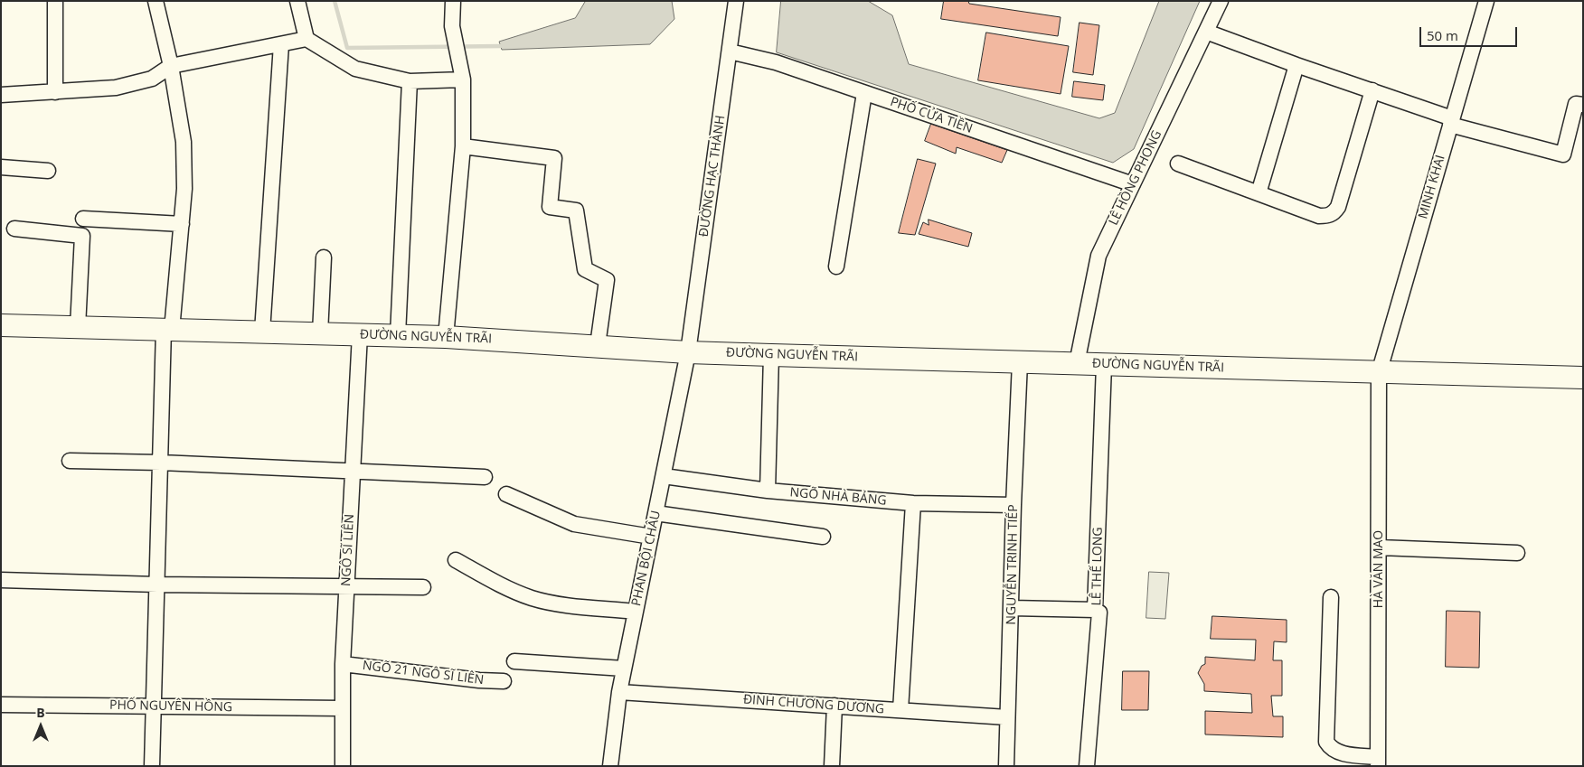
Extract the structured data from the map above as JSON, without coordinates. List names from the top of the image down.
{
  "streets": {
    "highway": ["ĐƯỜNG NGUYỄN TRÃI"],
    "street": [
      "PHỐ CỬA TIỀN",
      "ĐƯỜNG HẠC THÀNH",
      "LÊ HỒNG PHONG",
      "MINH KHAI",
      "NGÕ NHÀ BẢNG",
      "NGÔ SĨ LIÊN",
      "PHAN BỘI CHÂU",
      "NGUYỄN TRINH TIẾP",
      "LÊ THẾ LONG",
      "HÀ VĂN MAO",
      "NGÕ 21 NGÔ SĨ LIÊN",
      "ĐINH CHƯƠNG DƯƠNG",
      "PHỐ NGUYÊN HỒNG"
    ]
  },
  "crossings": [
    ["PHỐ CỬA TIỀN", "ĐƯỜNG HẠC THÀNH"],
    ["PHỐ CỬA TIỀN", "LÊ HỒNG PHONG"],
    ["ĐƯỜNG HẠC THÀNH", "ĐƯỜNG NGUYỄN TRÃI"],
    ["ĐƯỜNG HẠC THÀNH", "PHAN BỘI CHÂU"],
    ["LÊ HỒNG PHONG", "ĐƯỜNG NGUYỄN TRÃI"],
    ["MINH KHAI", "ĐƯỜNG NGUYỄN TRÃI"],
    ["MINH KHAI", "HÀ VĂN MAO"],
    ["ĐƯỜNG NGUYỄN TRÃI", "NGÔ SĨ LIÊN"],
    ["ĐƯỜNG NGUYỄN TRÃI", "PHAN BỘI CHÂU"],
    ["ĐƯỜNG NGUYỄN TRÃI", "NGUYỄN TRINH TIẾP"],
    ["ĐƯỜNG NGUYỄN TRÃI", "LÊ THẾ LONG"],
    ["ĐƯỜNG NGUYỄN TRÃI", "HÀ VĂN MAO"],
    ["NGÕ NHÀ BẢNG", "PHAN BỘI CHÂU"],
    ["NGÕ NHÀ BẢNG", "NGUYỄN TRINH TIẾP"],
    ["NGÔ SĨ LIÊN", "NGÕ 21 NGÔ SĨ LIÊN"],
    ["NGÔ SĨ LIÊN", "PHỐ NGUYÊN HỒNG"],
    ["PHAN BỘI CHÂU", "ĐINH CHƯƠNG DƯƠNG"],
    ["NGUYỄN TRINH TIẾP", "ĐINH CHƯƠNG DƯƠNG"]
  ],
  "scale_bar": "50 m",
  "north": "top"
}
